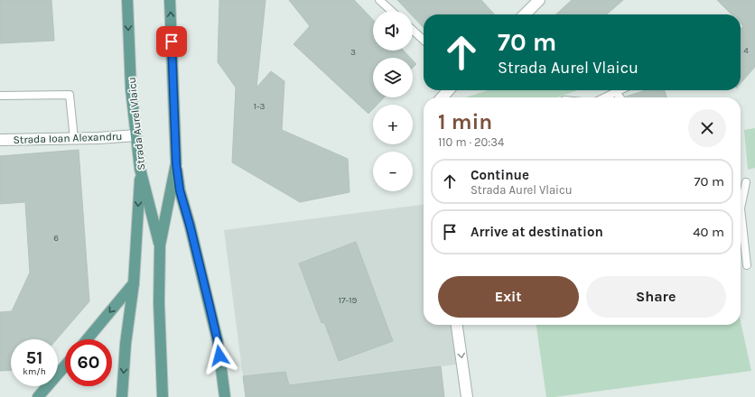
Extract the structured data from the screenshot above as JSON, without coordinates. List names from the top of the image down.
{
  "streets": {
    "main road": ["Strada Aurel Vlaicu"],
    "street": ["Strada Ioan Alexandru"]
  },
  "crossings": [
    ["Strada Aurel Vlaicu", "Strada Ioan Alexandru"]
  ],
  "house_numbers": [
    "4",
    "3",
    "1-3",
    "6",
    "17-19"
  ],
  "page": {
    "map_buttons": ["+", "−"],
    "turn": ["70 m", "Strada Aurel Vlaicu"],
    "heading": ["1 min", "110 m · 20:34"],
    "list": [
      {
        "name": "Continue",
        "note": "Strada Aurel Vlaicu",
        "value": "70 m"
      },
      {
        "name": "Arrive at destination",
        "value": "40 m"
      }
    ],
    "buttons": ["Exit", "Share"],
    "speed": "51 km/h",
    "limit": "60"
  }
}
